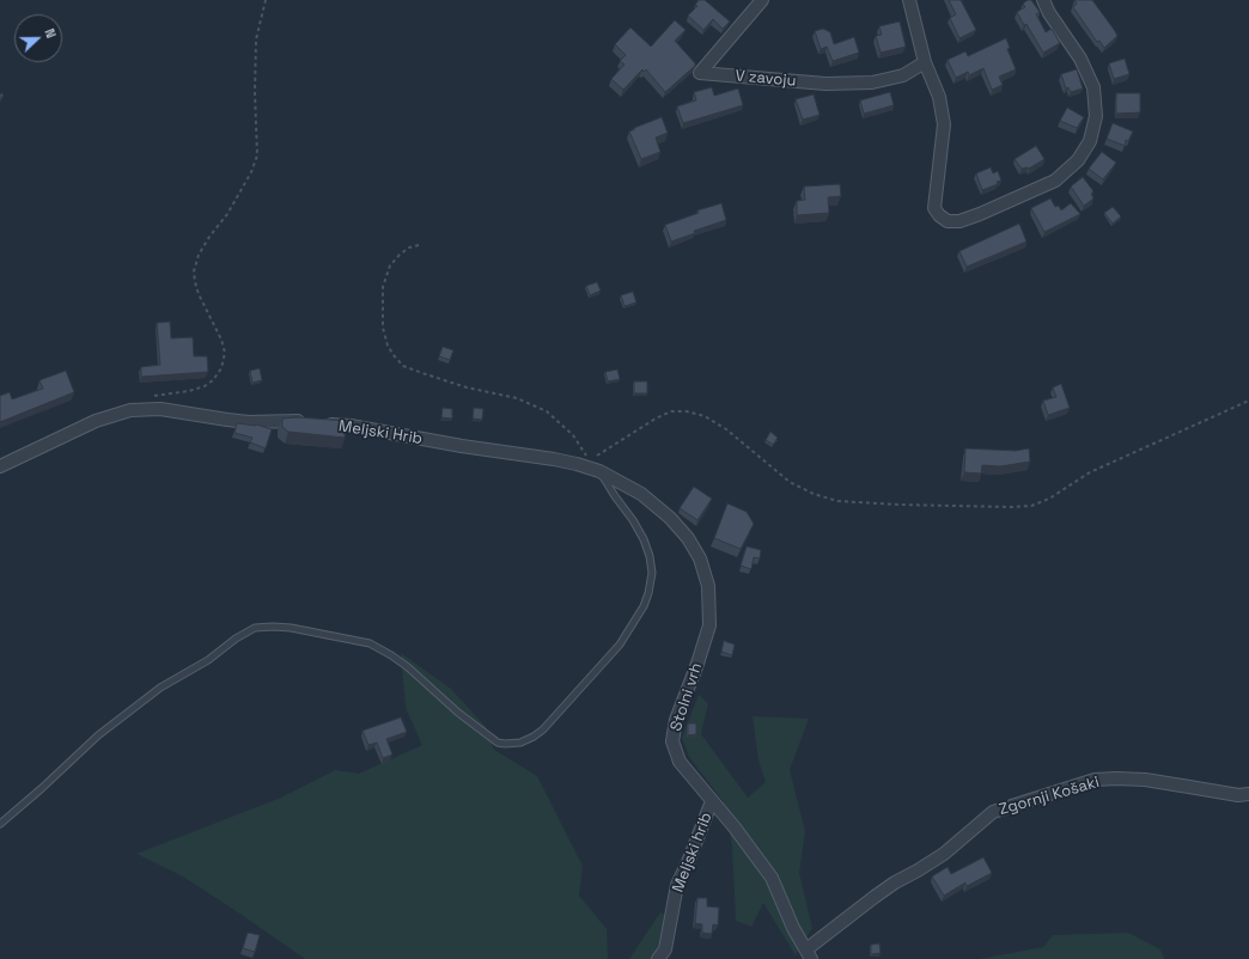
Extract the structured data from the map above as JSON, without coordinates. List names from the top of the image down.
{
  "streets": {
    "street": [
      "V zavoju",
      "Meljski Hrib",
      "Stolni vrh",
      "Zgornji Košaki",
      "Meljski hrib"
    ]
  },
  "crossings": [
    ["Meljski Hrib", "Stolni vrh"],
    ["Stolni vrh", "Zgornji Košaki"],
    ["Stolni vrh", "Meljski hrib"]
  ],
  "north": "right"
}
